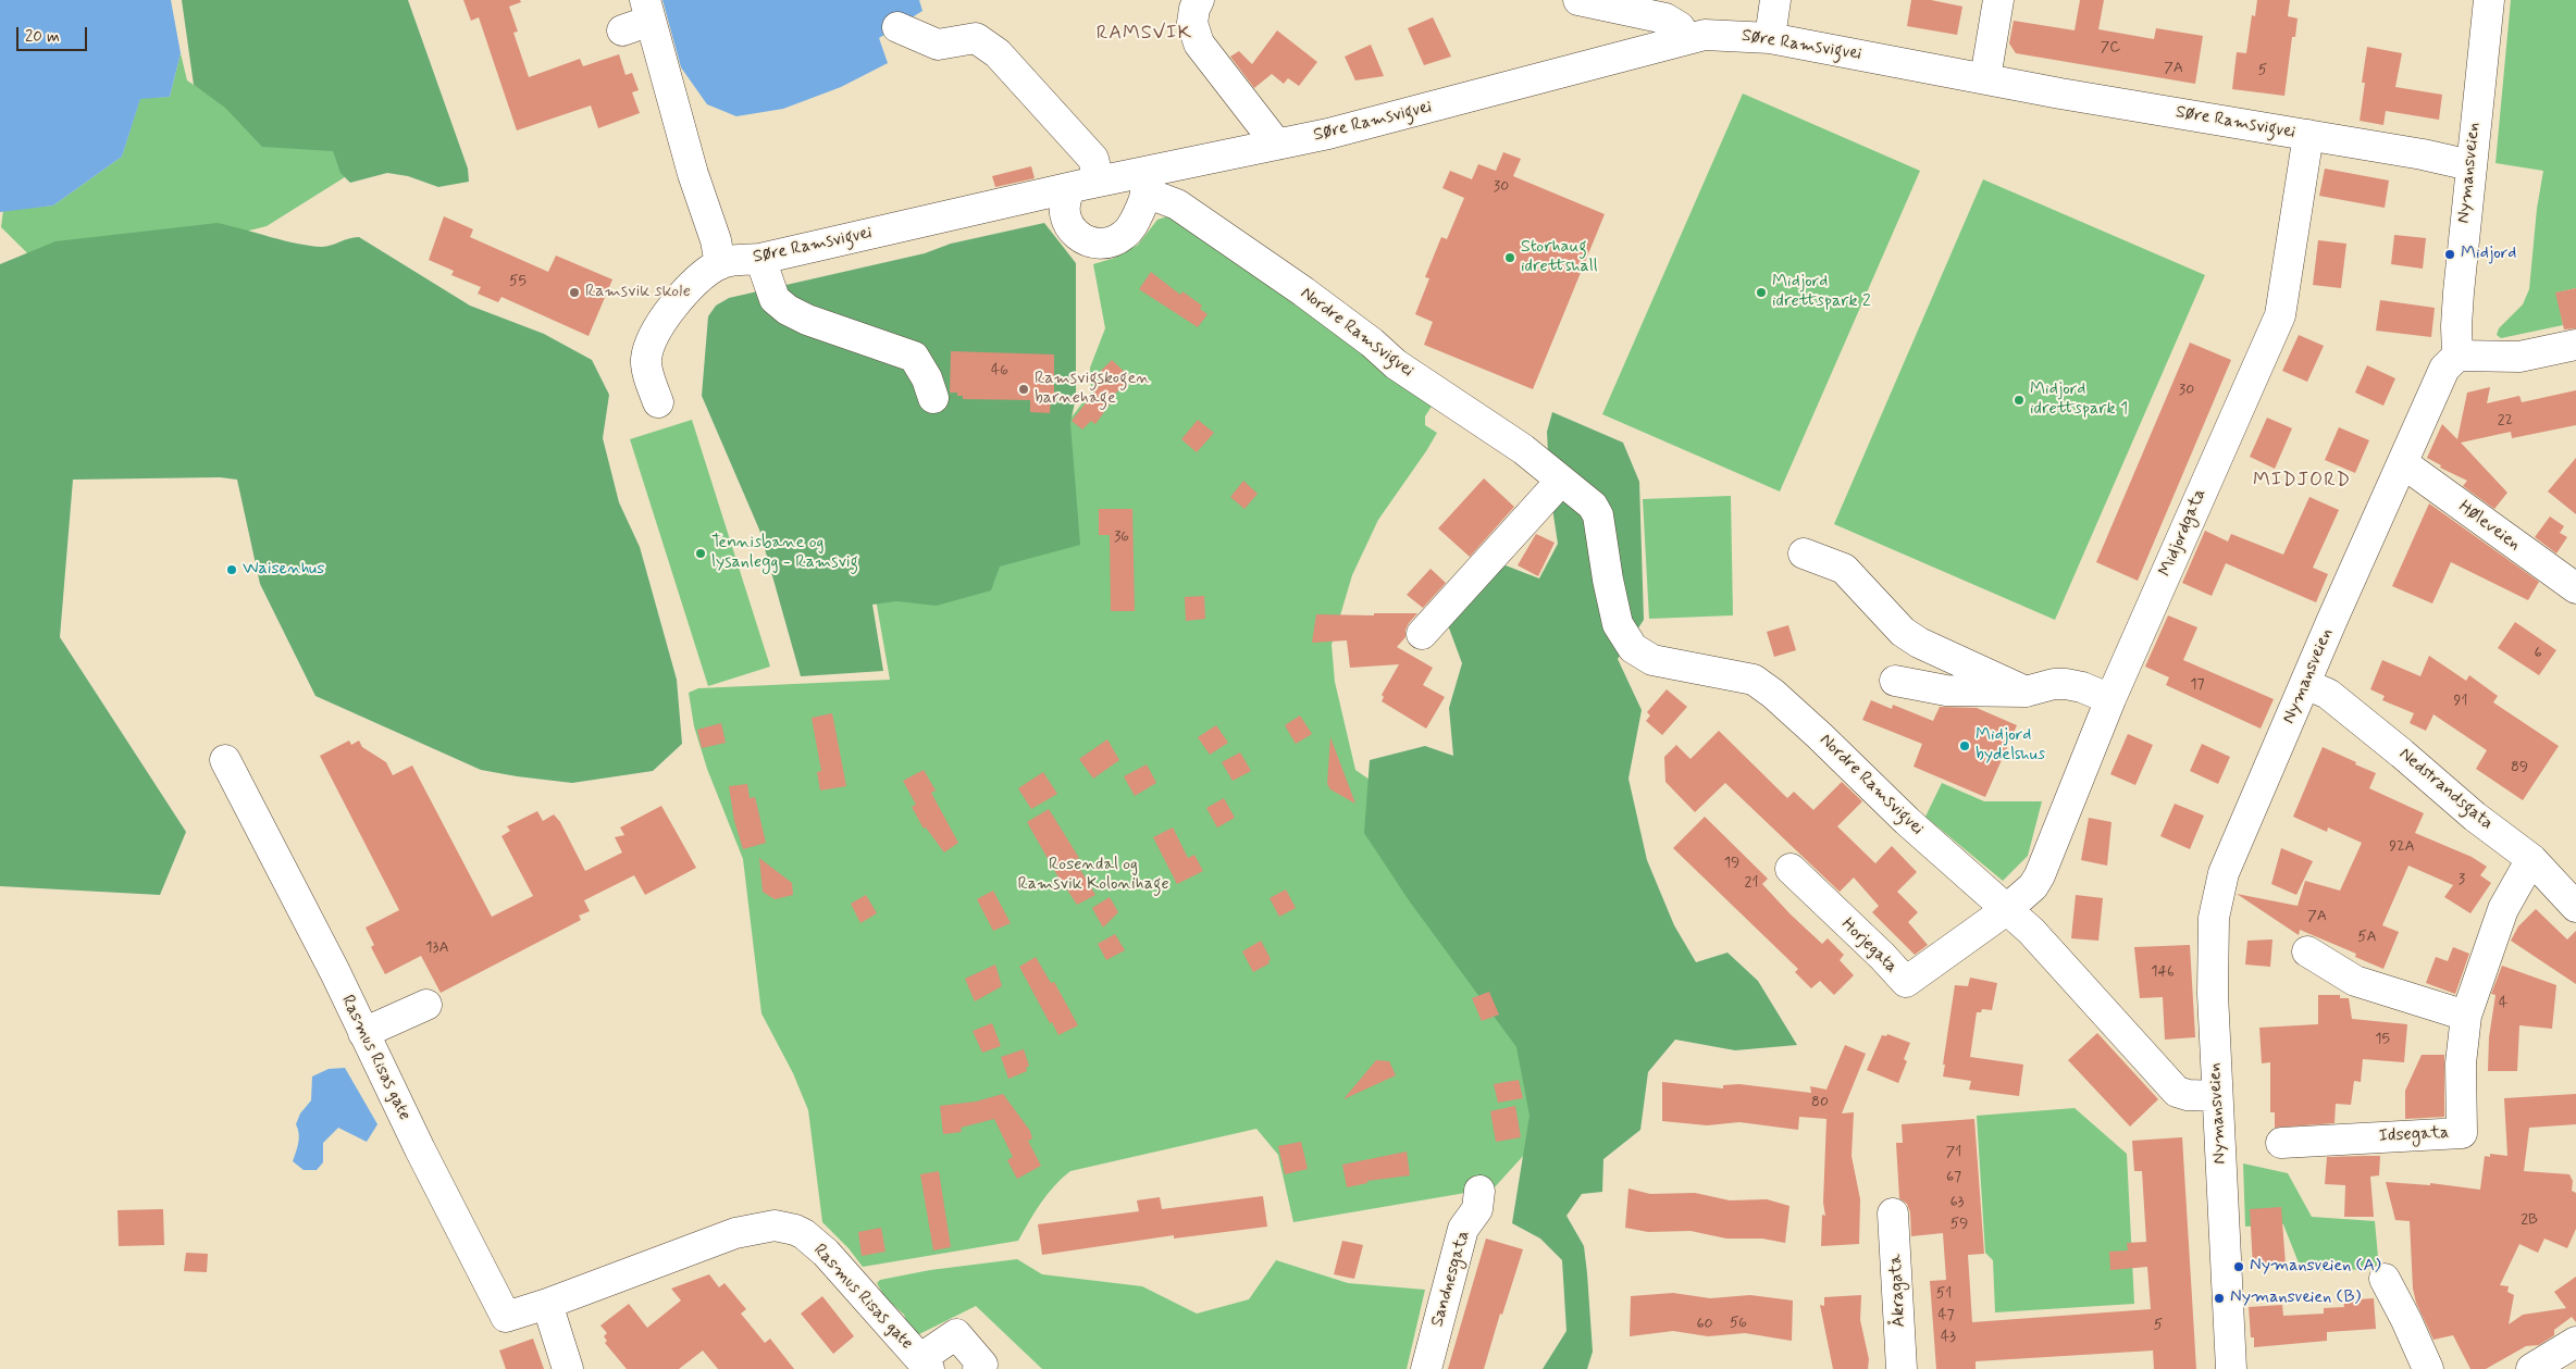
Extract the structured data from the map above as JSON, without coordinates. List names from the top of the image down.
{
  "streets": {
    "street": [
      "Søre Ramsvigvei",
      "Nymansveien",
      "Nordre Ramsvigvei",
      "Høleveien",
      "Midjordgata",
      "Nedstrandsgata",
      "Horjegata",
      "Rasmus Risas gate",
      "Idsegata",
      "Sandnesgata",
      "Åkragata"
    ]
  },
  "crossings": [
    ["Søre Ramsvigvei", "Nymansveien"],
    ["Søre Ramsvigvei", "Nordre Ramsvigvei"],
    ["Søre Ramsvigvei", "Midjordgata"],
    ["Nymansveien", "Nordre Ramsvigvei"],
    ["Nymansveien", "Høleveien"],
    ["Nymansveien", "Nedstrandsgata"],
    ["Nordre Ramsvigvei", "Midjordgata"],
    ["Nordre Ramsvigvei", "Horjegata"],
    ["Midjordgata", "Horjegata"],
    ["Nedstrandsgata", "Idsegata"]
  ],
  "districts": ["RAMSVIK", "MIDJORD"],
  "parks": ["Rosendal og Ramsvik Kolonihage"],
  "places": [
    "Midjord",
    "Storhaug idrettshall",
    "Ramsvik skole",
    "Midjord idrettspark 2",
    "Ramsvigskogen barnehage",
    "Midjord idrettspark 1",
    "Tennisbane og lysanlegg - Ramsvig",
    "Waisenhus",
    "Midjord bydelshus",
    "Nymansveien (A)",
    "Nymansveien (B)"
  ],
  "house_numbers": [
    "7C",
    "7A",
    "5",
    "30",
    "55",
    "46",
    "30",
    "22",
    "36",
    "6",
    "17",
    "91",
    "89",
    "92A",
    "19",
    "3",
    "21",
    "7A",
    "5A",
    "13A",
    "146",
    "4",
    "15",
    "80",
    "71",
    "67",
    "63",
    "2B",
    "59",
    "51",
    "47",
    "56",
    "60",
    "5",
    "43"
  ],
  "scale_bar": "20 m"
}
